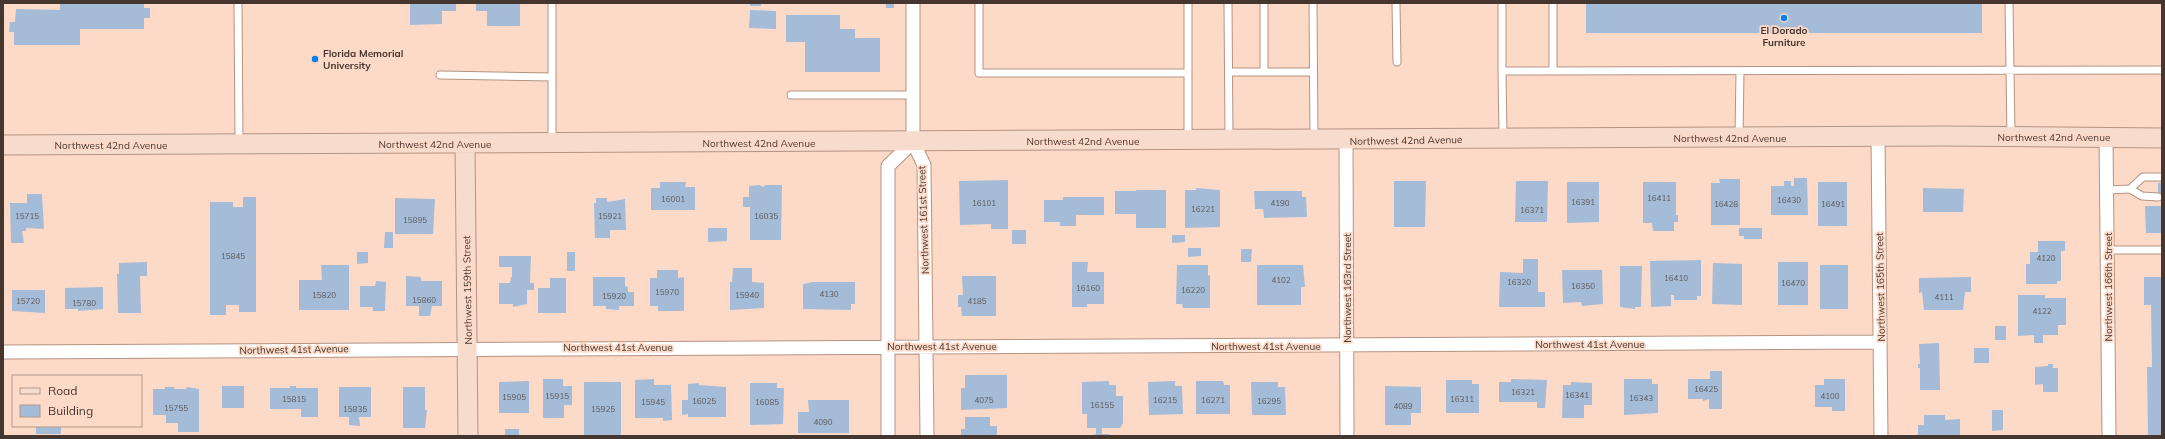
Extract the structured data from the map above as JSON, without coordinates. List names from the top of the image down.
{
  "streets": {
    "street": [
      "Northwest 42nd Avenue",
      "Northwest 161st Street",
      "Northwest 165th Street",
      "Northwest 166th Street",
      "Northwest 163rd Street",
      "Northwest 159th Street",
      "Northwest 41st Avenue"
    ]
  },
  "crossings": [
    ["Northwest 42nd Avenue", "Northwest 161st Street"],
    ["Northwest 42nd Avenue", "Northwest 165th Street"],
    ["Northwest 42nd Avenue", "Northwest 166th Street"],
    ["Northwest 42nd Avenue", "Northwest 163rd Street"],
    ["Northwest 42nd Avenue", "Northwest 159th Street"],
    ["Northwest 161st Street", "Northwest 41st Avenue"],
    ["Northwest 165th Street", "Northwest 41st Avenue"],
    ["Northwest 163rd Street", "Northwest 41st Avenue"],
    ["Northwest 159th Street", "Northwest 41st Avenue"]
  ],
  "places": ["El Dorado Furniture", "Florida Memorial University"],
  "house_numbers": [
    "16411",
    "16001",
    "16430",
    "16391",
    "16101",
    "4190",
    "16428",
    "16491",
    "16221",
    "16371",
    "15715",
    "15921",
    "16035",
    "15895",
    "15845",
    "4120",
    "16410",
    "4102",
    "16320",
    "16470",
    "16350",
    "16160",
    "16220",
    "15970",
    "4130",
    "15820",
    "15940",
    "15920",
    "4111",
    "15860",
    "15720",
    "4185",
    "15780",
    "4122",
    "16425",
    "16321",
    "16341",
    "15915",
    "4100",
    "15905",
    "16343",
    "15815",
    "16311",
    "4075",
    "16215",
    "16271",
    "16025",
    "16295",
    "15945",
    "16085",
    "16155",
    "4089",
    "15755",
    "15835",
    "15925",
    "4090"
  ],
  "legend": ["Road", "Building"]
}
